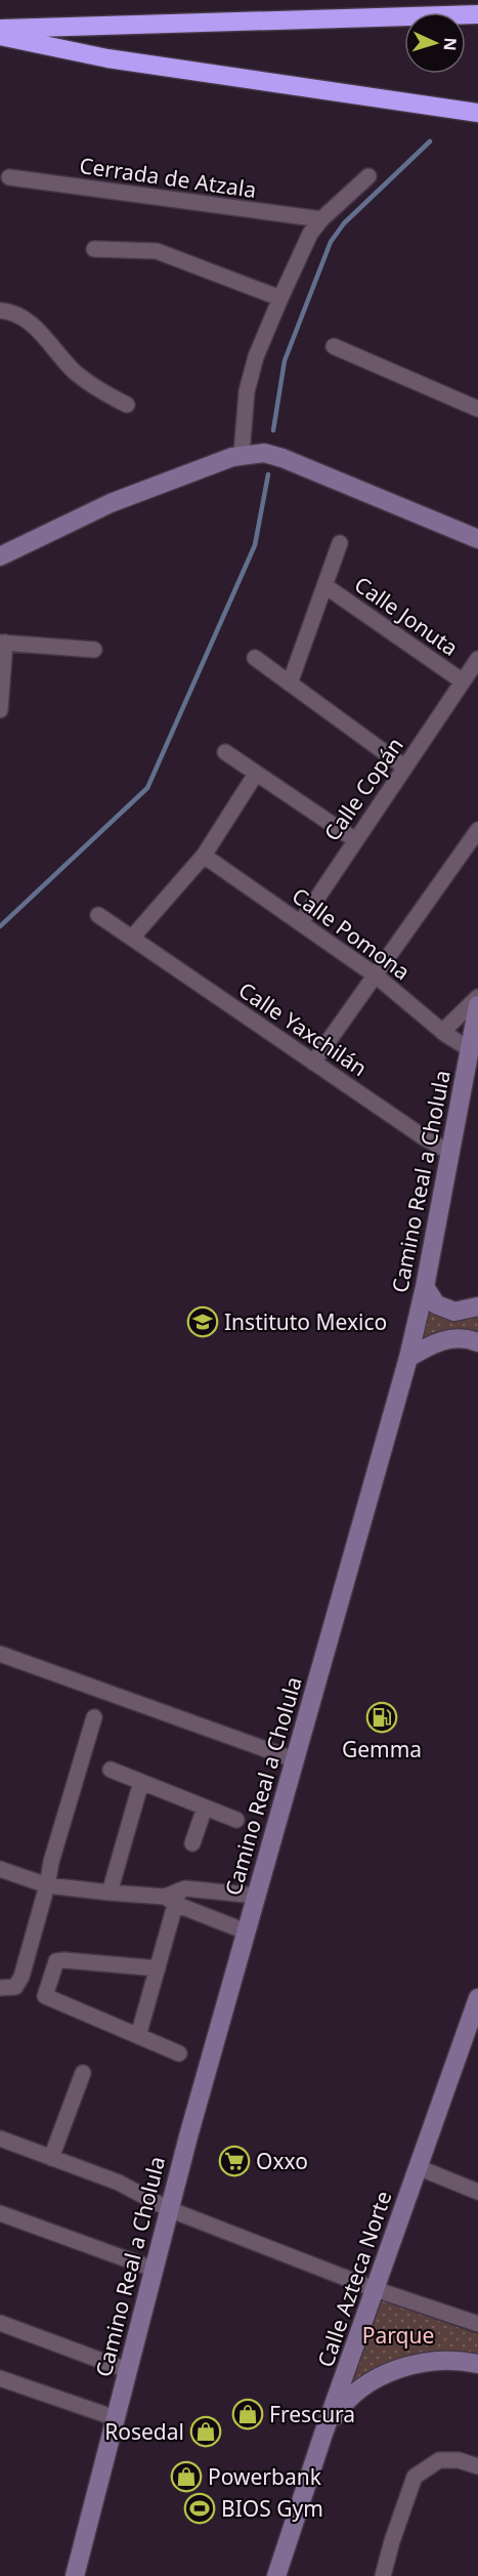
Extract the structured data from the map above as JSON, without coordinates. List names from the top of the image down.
{
  "streets": {
    "main road": ["Camino Real a Cholula", "Calle Azteca Norte"],
    "street": [
      "Cerrada de Atzala",
      "Calle Jonuta",
      "Calle Copán",
      "Calle Pomona",
      "Calle Yaxchilán"
    ]
  },
  "crossings": [
    ["Calle Jonuta", "Calle Copán"],
    ["Calle Copán", "Calle Pomona"],
    ["Calle Pomona", "Camino Real a Cholula"],
    ["Calle Yaxchilán", "Camino Real a Cholula"]
  ],
  "parks": ["Parque"],
  "places": {
    "school or university": ["Instituto Mexico"],
    "fuel station": ["Gemma"],
    "supermarket": ["Oxxo"],
    "shop": ["Frescura", "Rosedal", "Powerbank"],
    "sports": ["BIOS Gym"]
  },
  "north": "right"
}
